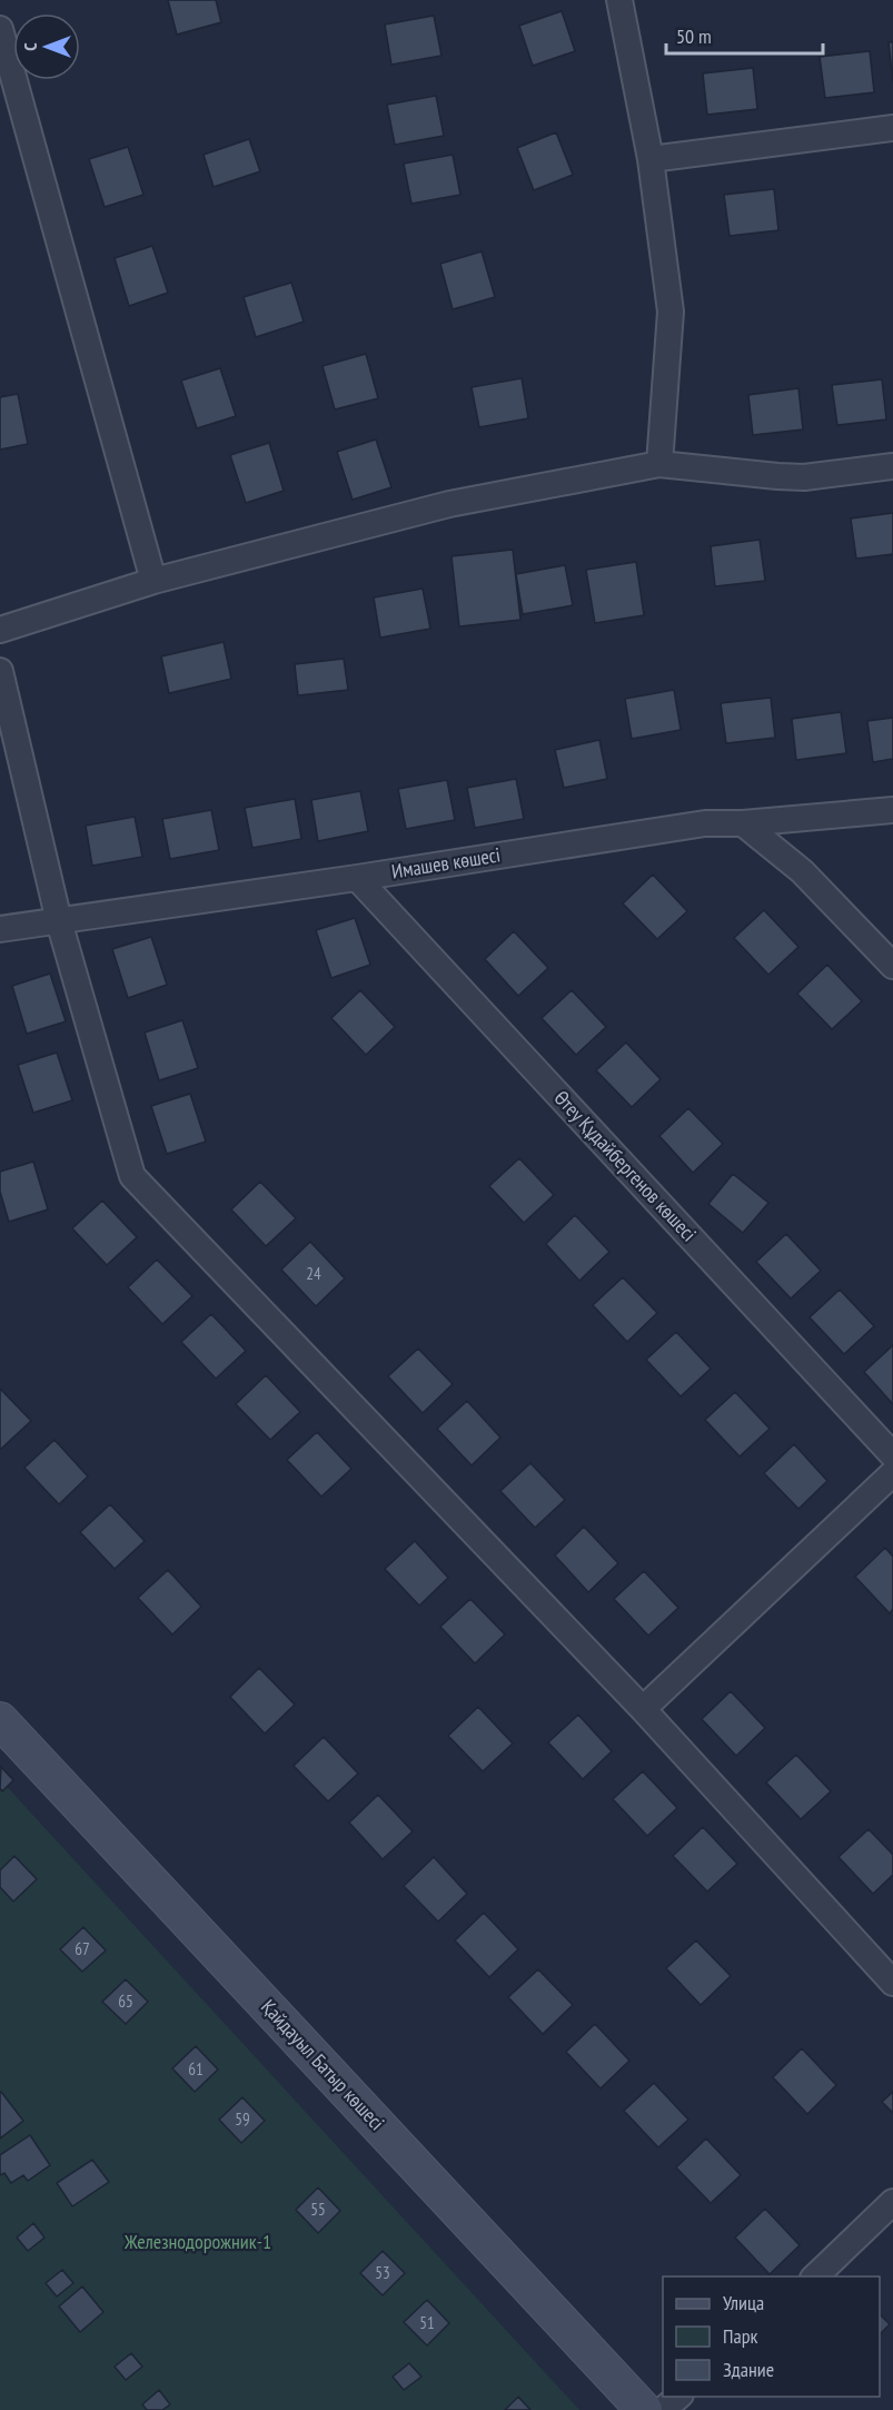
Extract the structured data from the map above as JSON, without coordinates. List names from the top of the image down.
{
  "streets": {
    "street": ["Имашев көшесі", "Өтеу Құдайбергенов көшесі", "Қайдауыл Батыр көшесі"]
  },
  "crossings": [
    ["Имашев көшесі", "Өтеу Құдайбергенов көшесі"]
  ],
  "parks": ["Железнодорожник-1"],
  "house_numbers": [
    "24",
    "67",
    "65",
    "61",
    "59",
    "55",
    "53",
    "51"
  ],
  "legend": ["Улица", "Парк", "Здание"],
  "scale_bar": "50 m",
  "north": "left"
}
